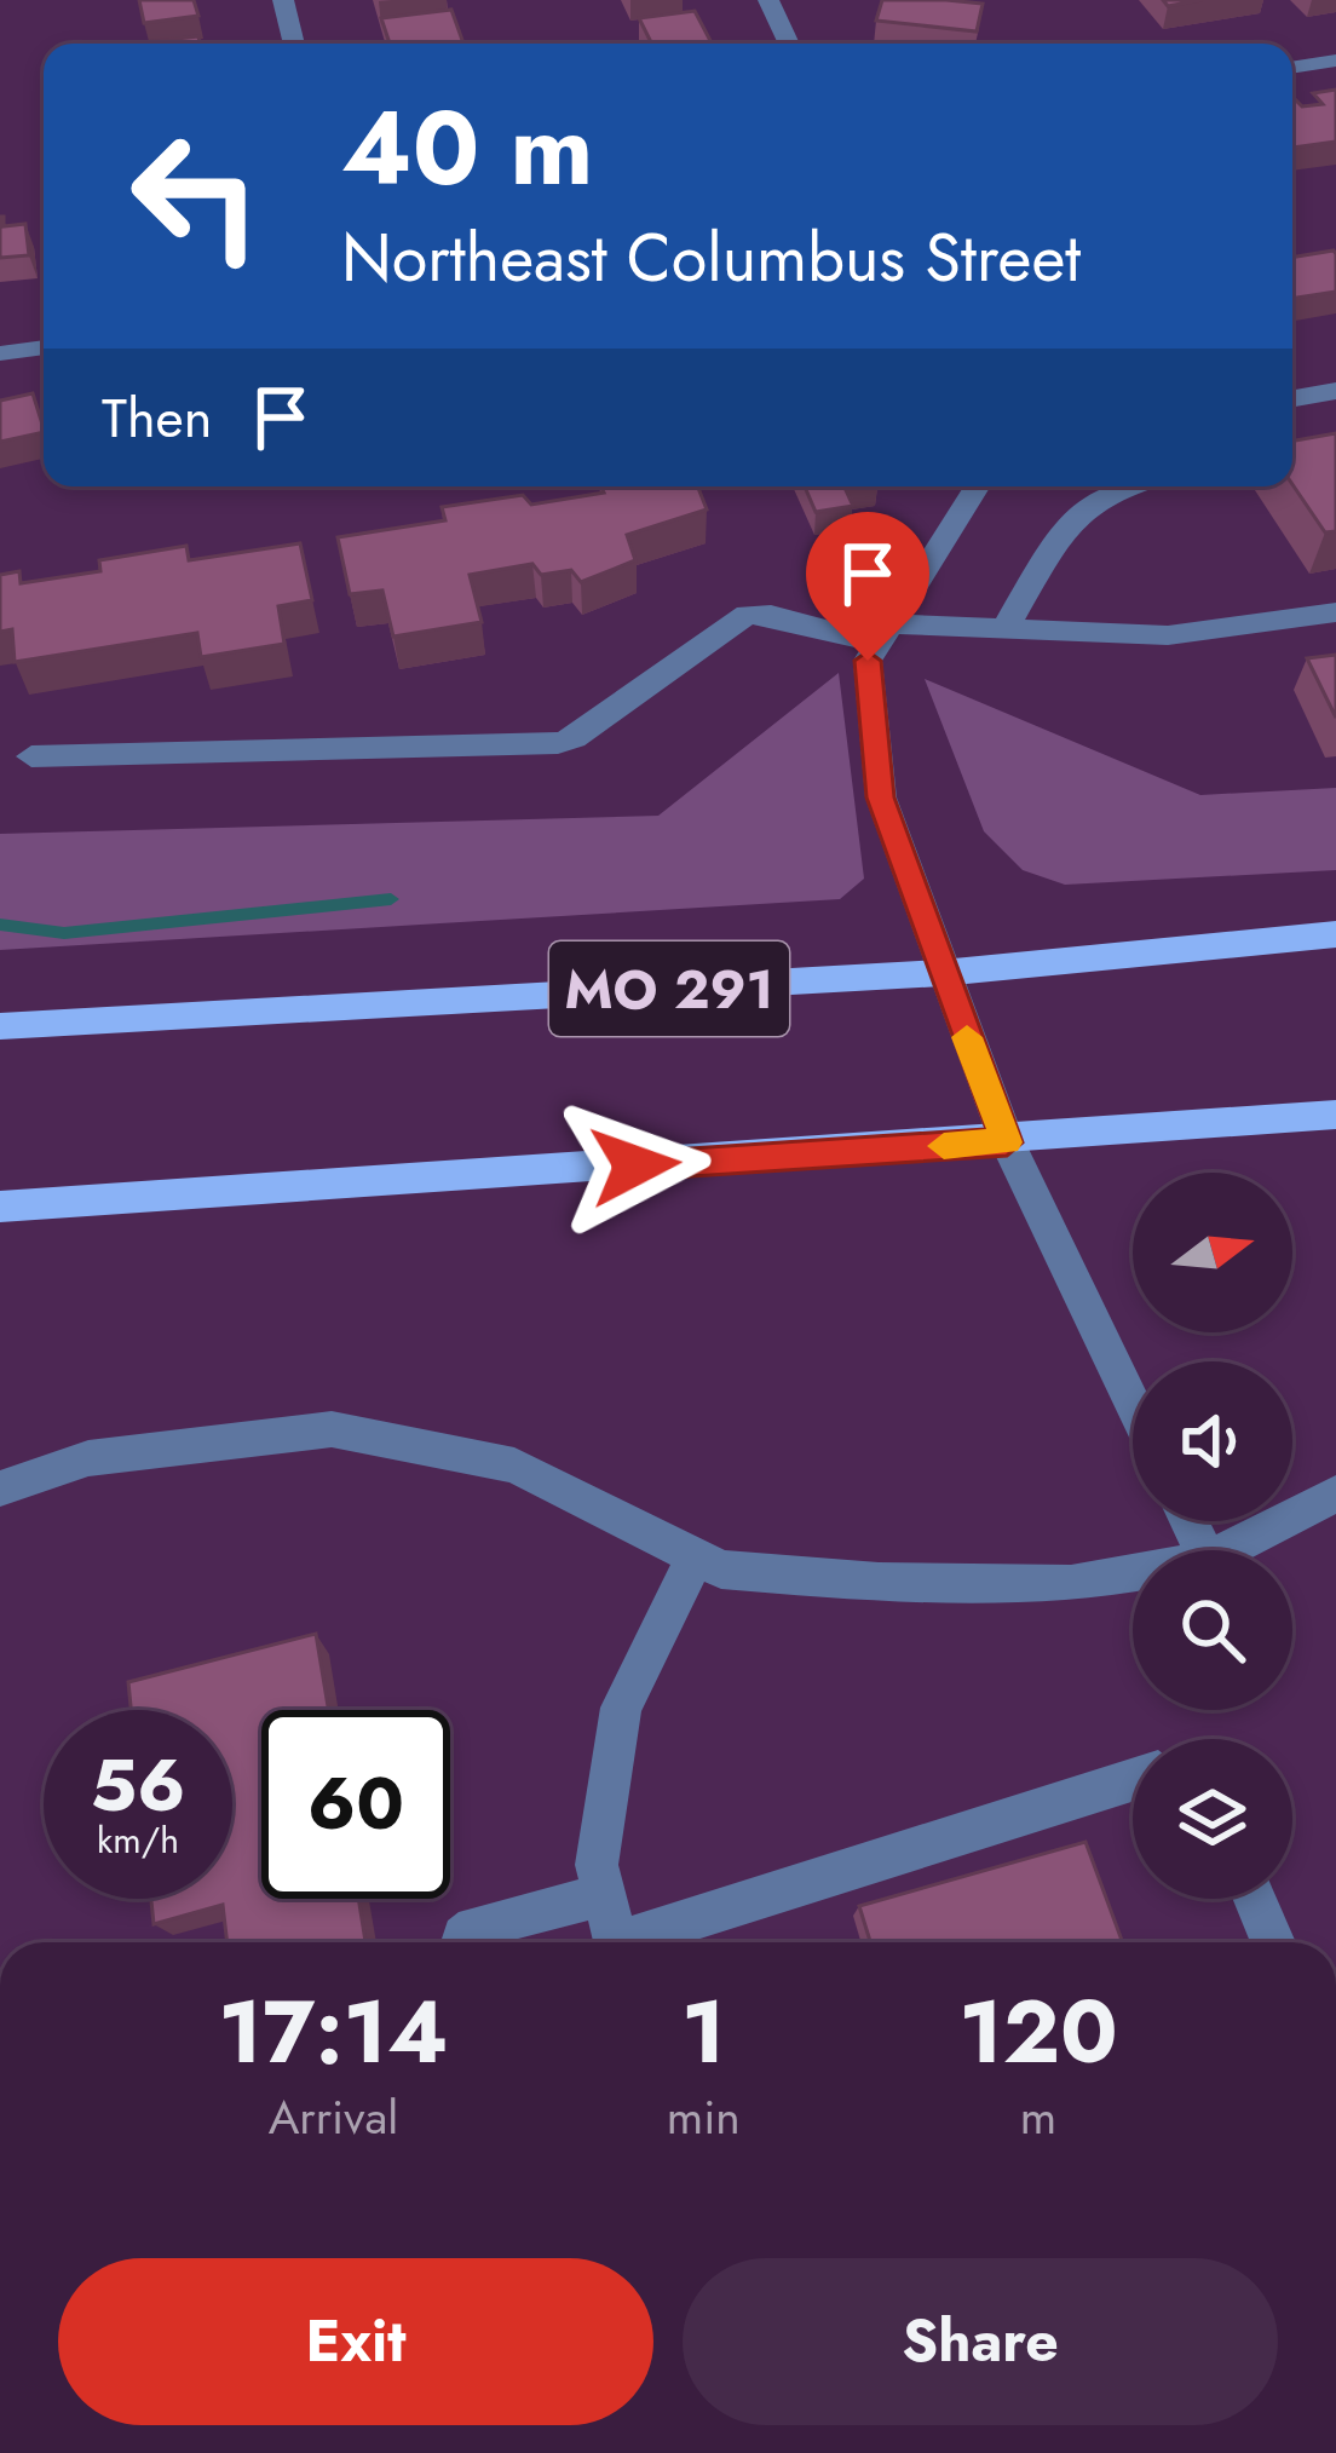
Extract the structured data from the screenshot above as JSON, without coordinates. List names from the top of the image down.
{
  "streets": {
    "main road": ["MO 291"]
  },
  "north": "right",
  "page": {
    "turn": ["40 m", "Northeast Columbus Street"],
    "then": "Then",
    "speed": "56 km/h",
    "limit": "60",
    "eta": [
      "17:14",
      "Arrival",
      "1",
      "min",
      "120",
      "m"
    ],
    "buttons": ["Exit", "Share"]
  }
}
